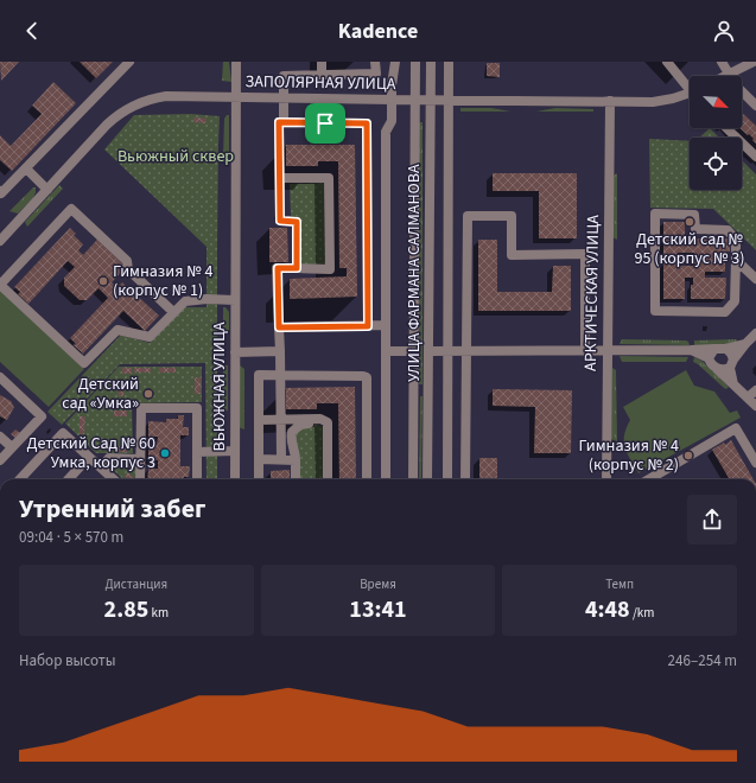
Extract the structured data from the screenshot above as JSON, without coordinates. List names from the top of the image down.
{
  "streets": {
    "street": [
      "ЗАПОЛЯРНАЯ УЛИЦА",
      "УЛИЦА ФАРМАНА САЛМАНОВА",
      "АРКТИЧЕСКАЯ УЛИЦА",
      "ВЬЮЖНАЯ УЛИЦА"
    ]
  },
  "crossings": [
    ["ЗАПОЛЯРНАЯ УЛИЦА", "УЛИЦА ФАРМАНА САЛМАНОВА"],
    ["ЗАПОЛЯРНАЯ УЛИЦА", "АРКТИЧЕСКАЯ УЛИЦА"],
    ["ЗАПОЛЯРНАЯ УЛИЦА", "ВЬЮЖНАЯ УЛИЦА"]
  ],
  "parks": ["Вьюжный сквер"],
  "places": [
    "Детский сад № 95 (корпус № 3)",
    "Гимназия № 4 (корпус № 1)",
    "Детский сад «Умка»",
    "Детский Сад № 60 Умка, корпус 3",
    "Гимназия № 4 (корпус № 2)"
  ],
  "north": "bottom right",
  "page": {
    "header": "Kadence",
    "heading": ["Утренний забег", "09:04 · 5 × 570 m"],
    "stats": [
      ["Дистанция", "2.85 km"],
      ["Время", "13:41"],
      ["Темп", "4:48 /km"]
    ],
    "chart": ["Набор высоты", "246–254 m"]
  }
}
